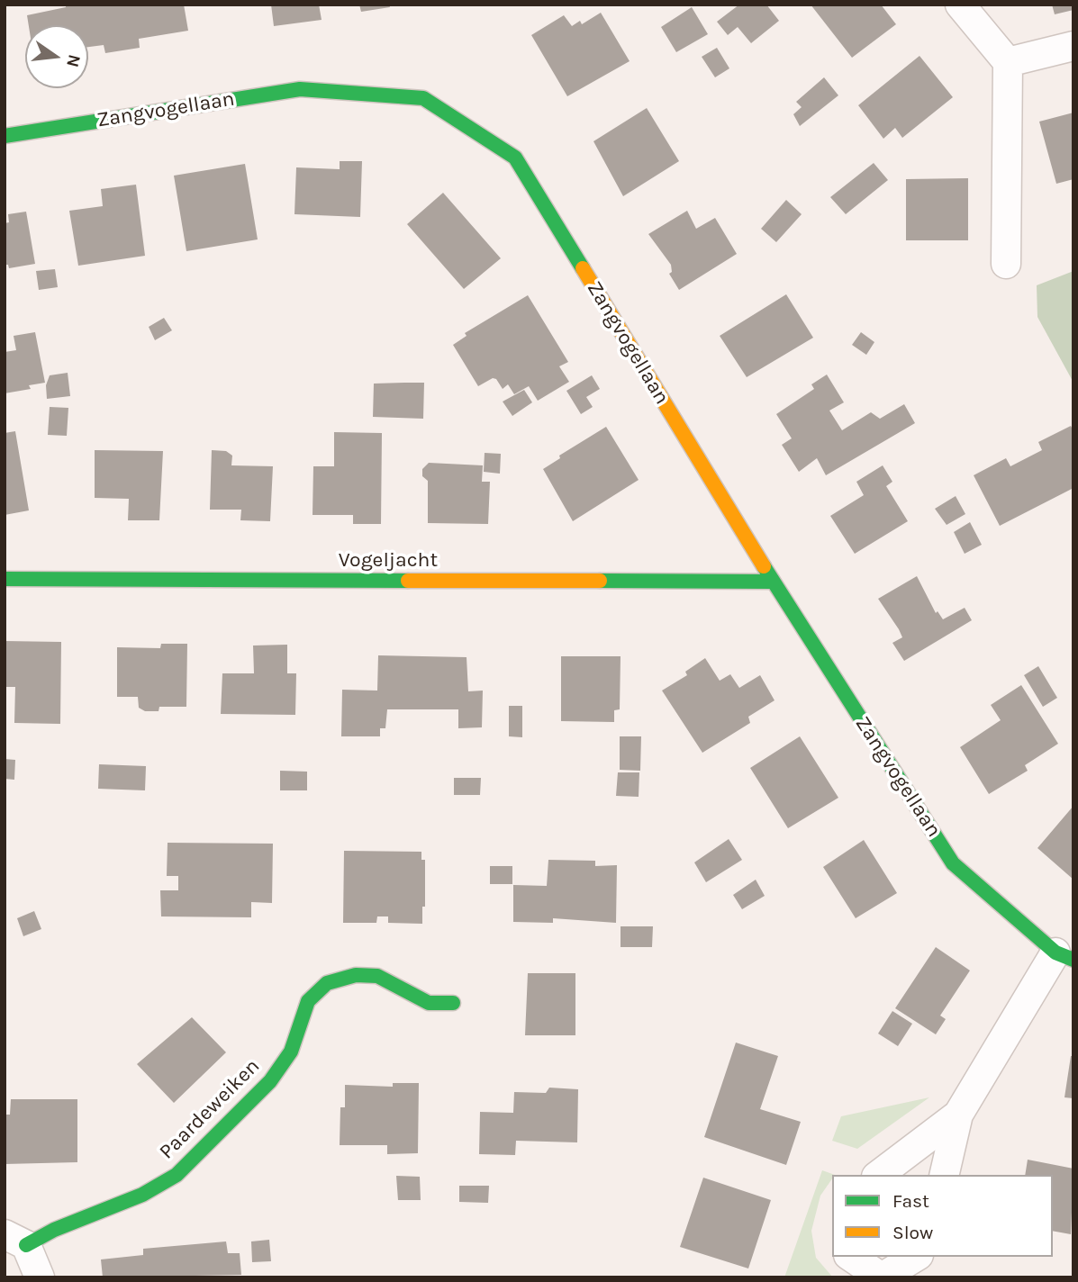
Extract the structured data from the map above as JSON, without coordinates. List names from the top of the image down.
{
  "streets": {
    "street": ["Zangvogellaan", "Vogeljacht", "Paardeweiken"]
  },
  "crossings": [
    ["Zangvogellaan", "Vogeljacht"]
  ],
  "legend": ["Fast", "Slow"],
  "north": "right"
}
